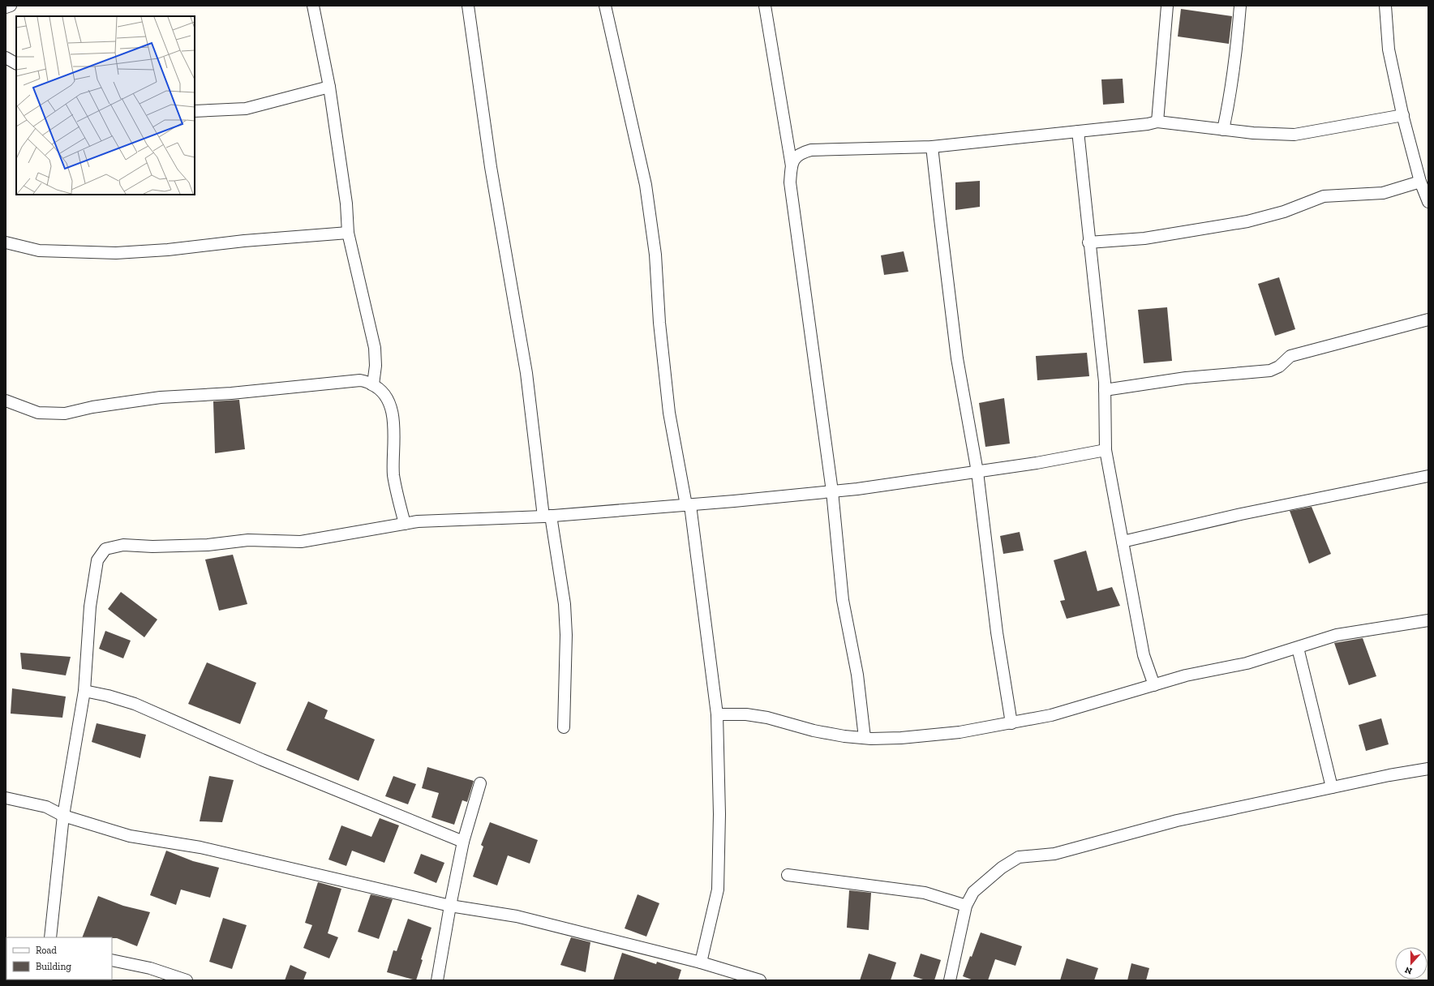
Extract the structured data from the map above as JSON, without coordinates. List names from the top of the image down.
{
  "legend": ["Road", "Building"],
  "north": "bottom"
}
